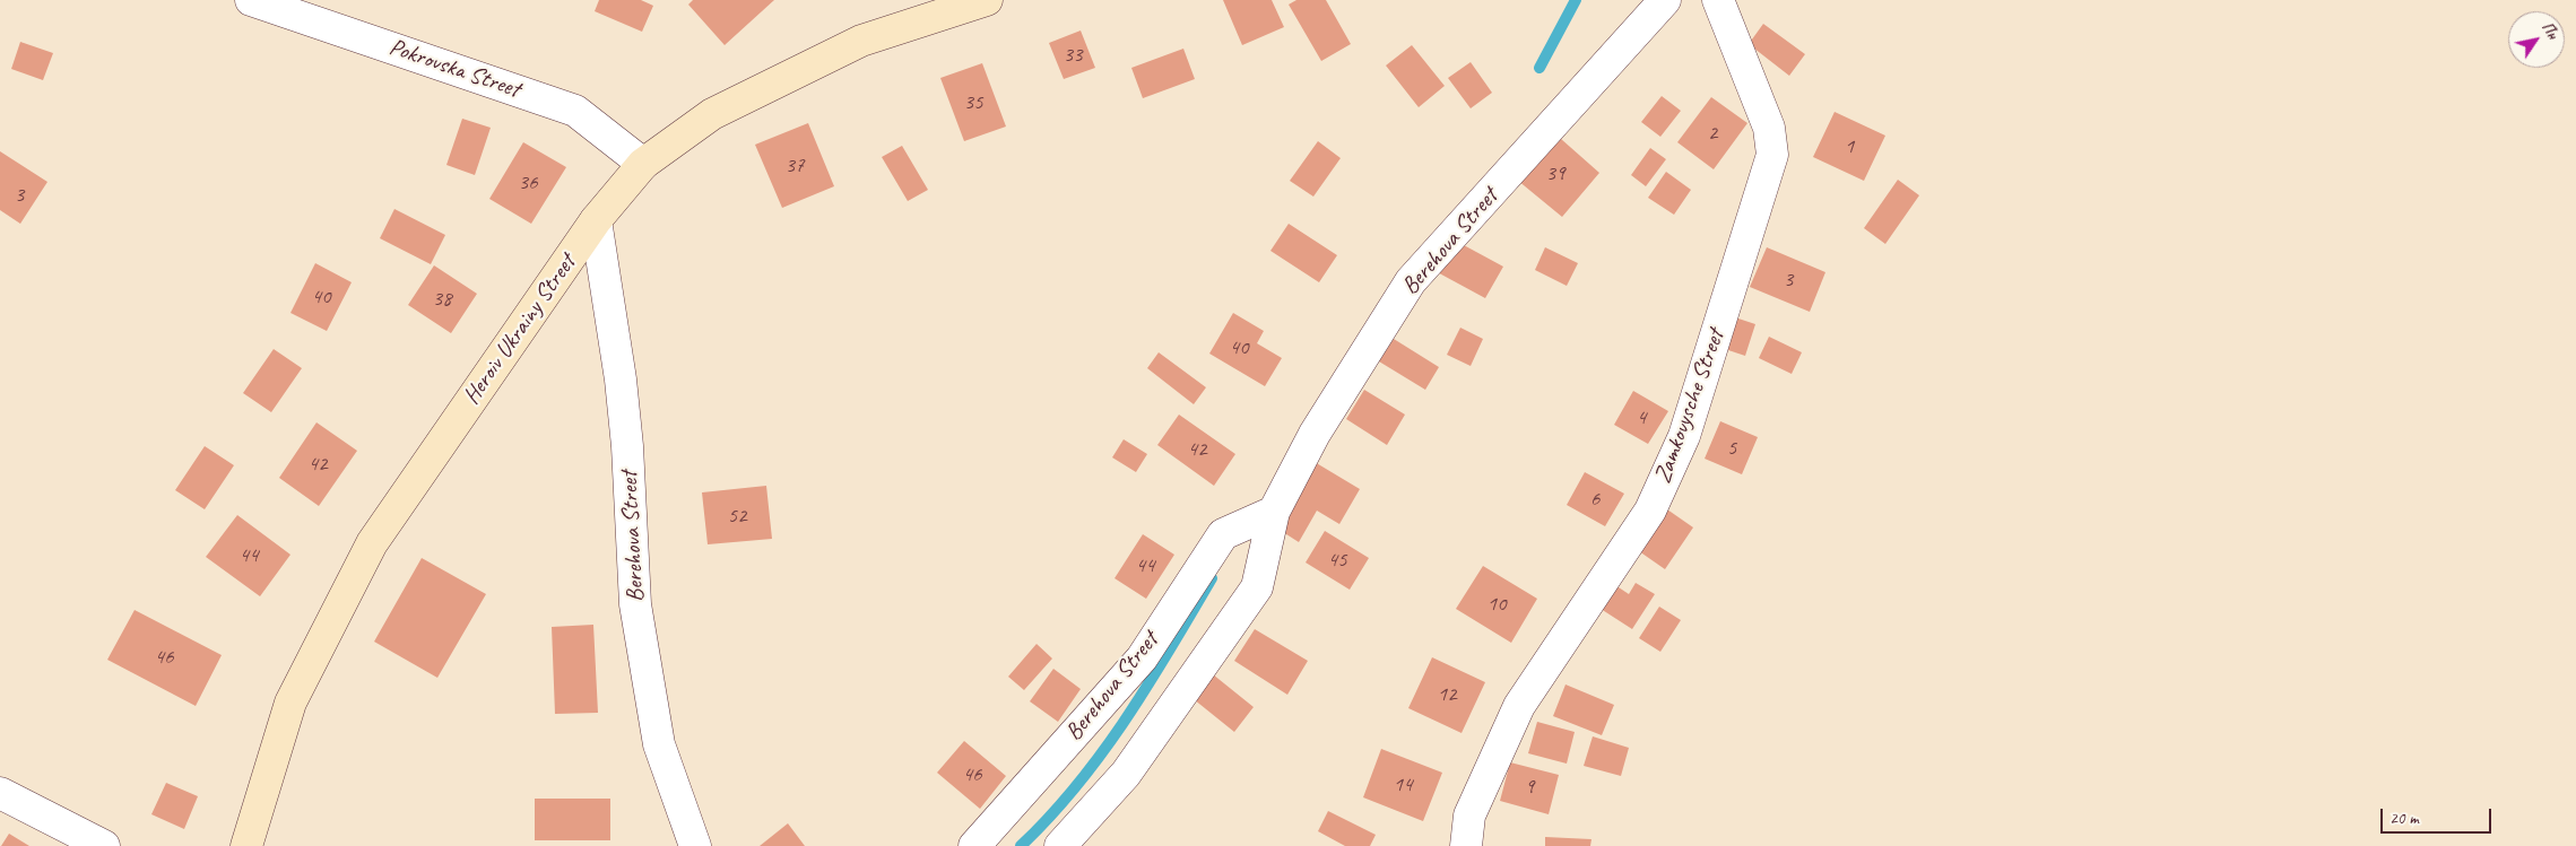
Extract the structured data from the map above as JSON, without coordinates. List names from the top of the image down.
{
  "streets": {
    "main road": ["Heroiv Ukrainy Street"],
    "street": ["Pokrovska Street", "Berehova Street", "Zamkovysche Street"]
  },
  "crossings": [
    ["Pokrovska Street", "Heroiv Ukrainy Street"],
    ["Berehova Street", "Heroiv Ukrainy Street"]
  ],
  "house_numbers": [
    "33",
    "35",
    "2",
    "1",
    "37",
    "39",
    "36",
    "3",
    "3",
    "40",
    "38",
    "40",
    "4",
    "5",
    "42",
    "42",
    "6",
    "52",
    "44",
    "45",
    "44",
    "10",
    "46",
    "12",
    "46",
    "14",
    "9"
  ],
  "scale_bar": "20 m",
  "north": "top right"
}
